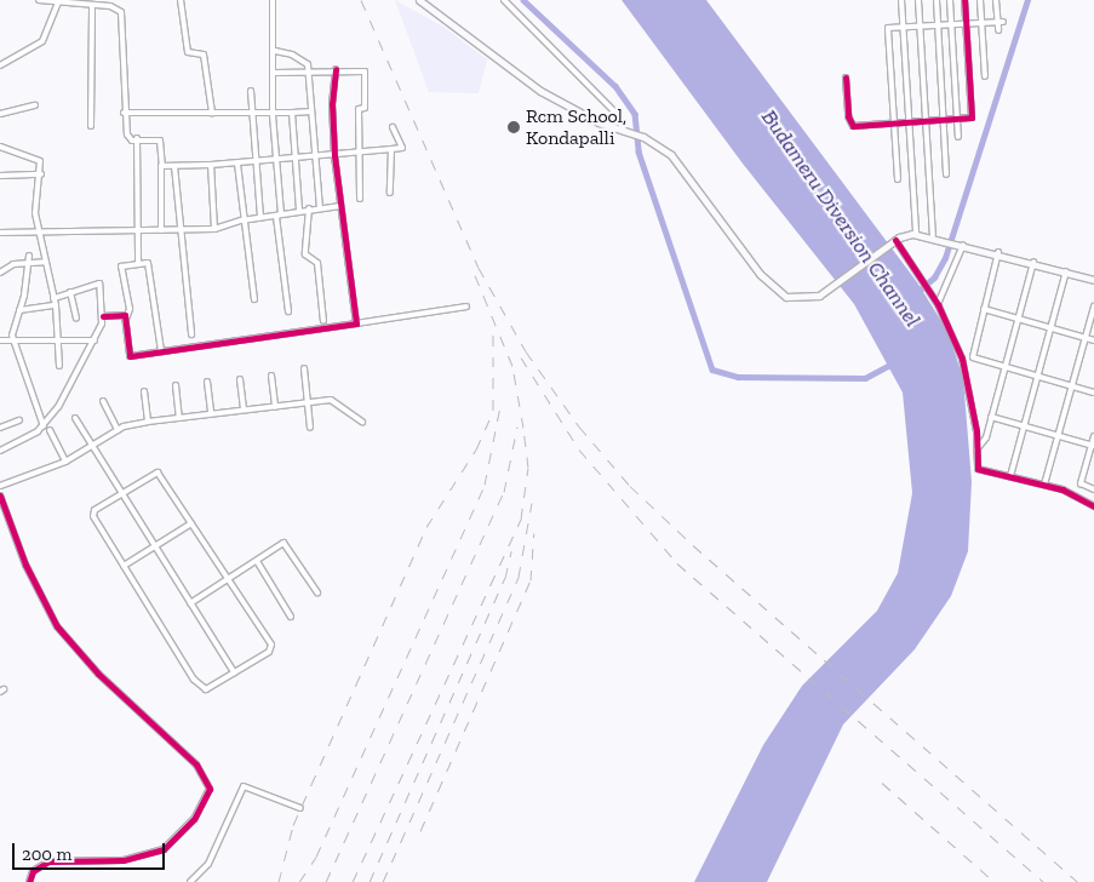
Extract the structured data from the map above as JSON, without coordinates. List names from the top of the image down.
{
  "water": ["Budameru Diversion Channel"],
  "places": ["Rcm School, Kondapalli"],
  "scale_bar": "200 m"
}
